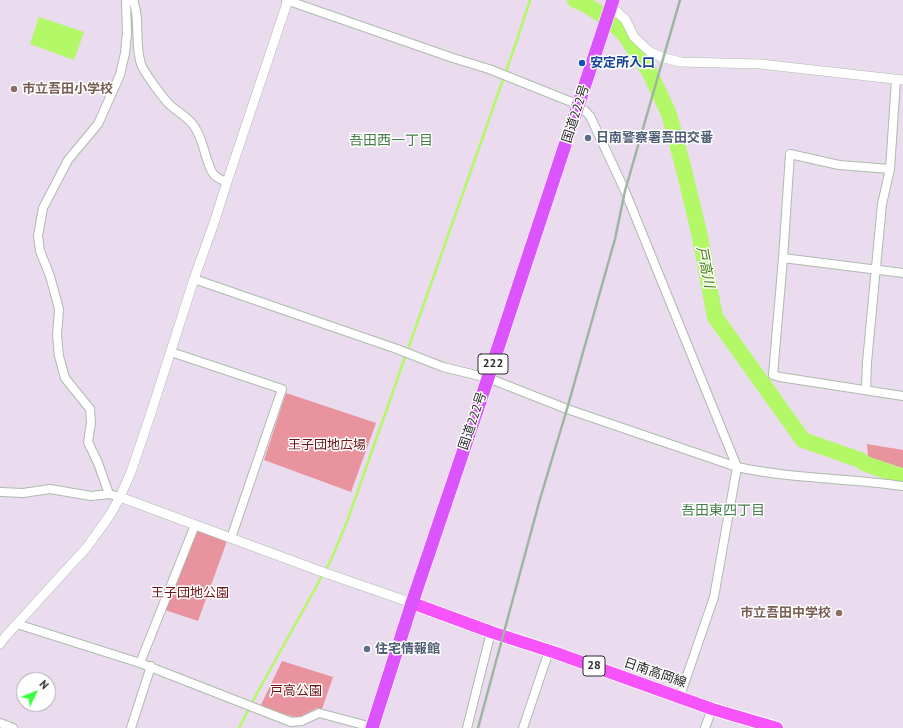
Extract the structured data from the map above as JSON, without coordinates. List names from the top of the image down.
{
  "streets": {
    "highway": ["国道222号", "222"],
    "main road": ["28", "日南高岡線"]
  },
  "crossings": [
    ["国道222号", "日南高岡線"]
  ],
  "districts": ["吾田西一丁目", "吾田東四丁目"],
  "water": ["戸高川"],
  "parks": ["王子団地広場", "王子団地公園", "戸高公園"],
  "places": [
    "安定所入口",
    "市立吾田小学校",
    "日南警察署吾田交番",
    "市立吾田中学校",
    "住宅情報館"
  ],
  "north": "top right"
}
